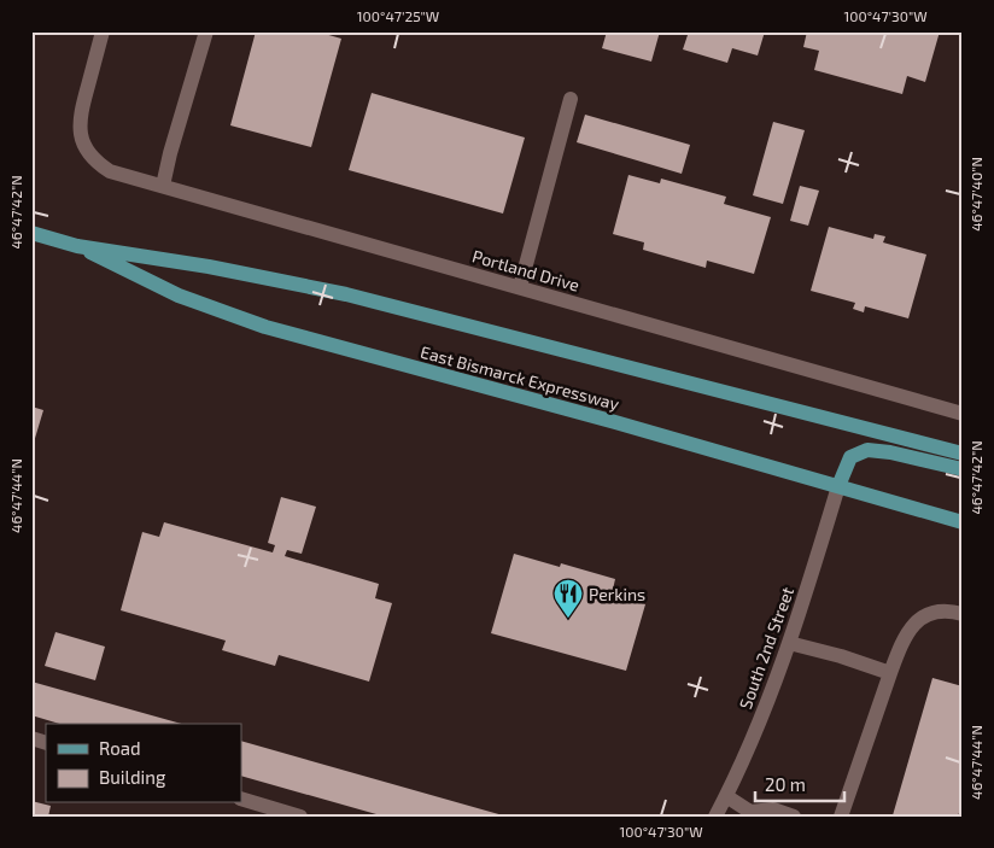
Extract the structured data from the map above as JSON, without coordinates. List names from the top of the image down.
{
  "streets": {
    "main road": ["East Bismarck Expressway"],
    "street": ["Portland Drive", "South 2nd Street"]
  },
  "crossings": [
    ["East Bismarck Expressway", "South 2nd Street"]
  ],
  "places": {
    "restaurant": ["Perkins"]
  },
  "legend": ["Road", "Building"],
  "scale_bar": "20 m",
  "coordinates": [
    "100°47'25\"W",
    "100°47'30\"W",
    "46°47'40\"N",
    "46°47'42\"N",
    "46°47'44\"N"
  ]
}
